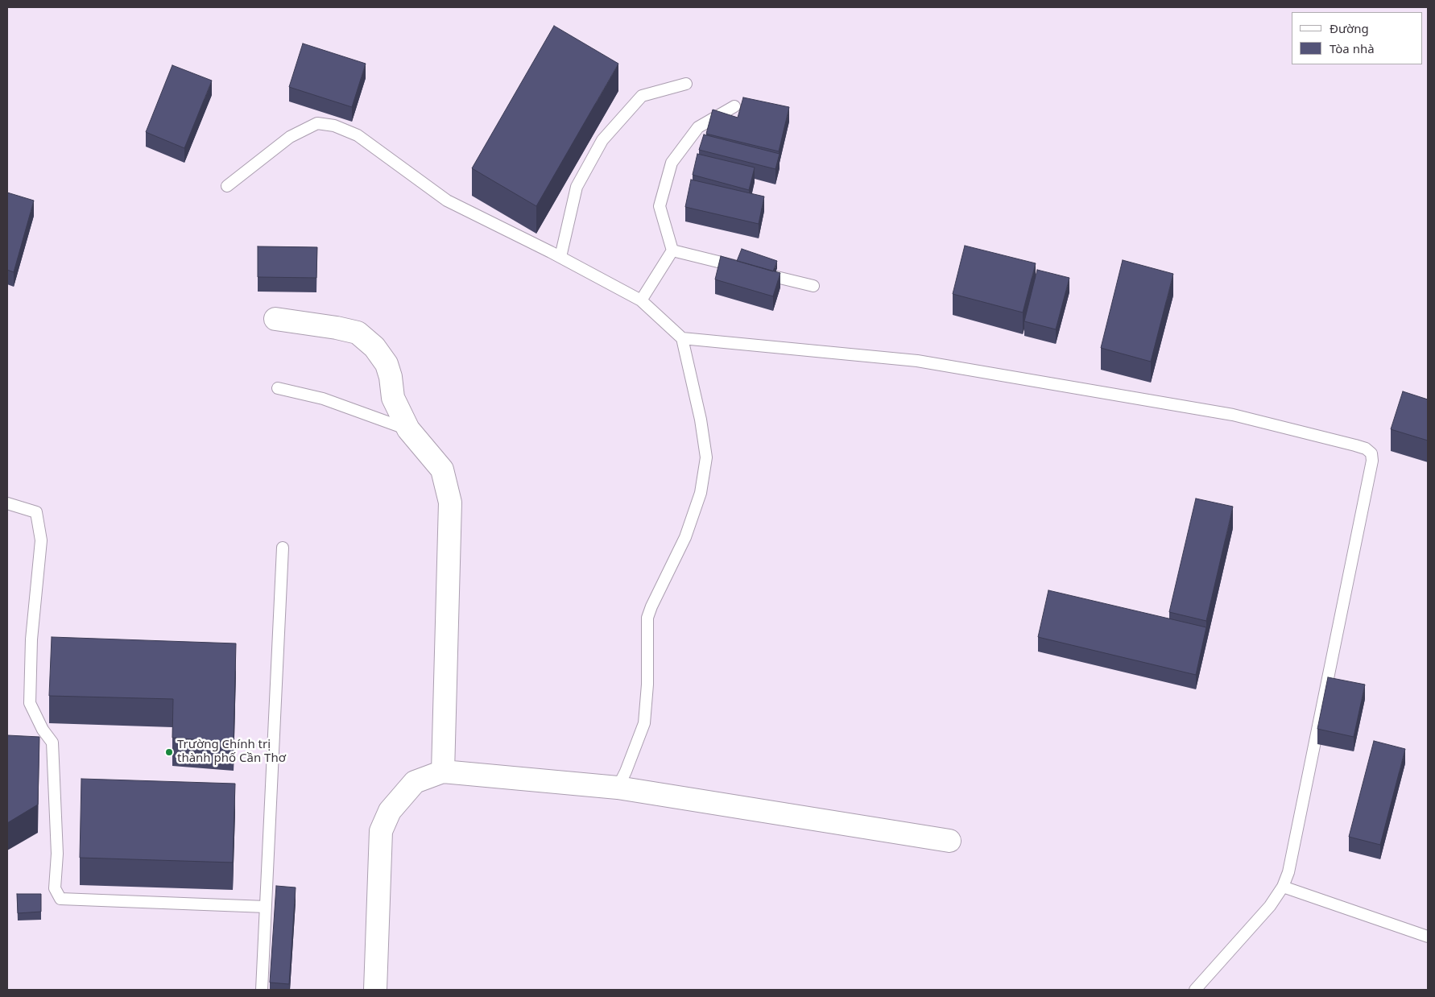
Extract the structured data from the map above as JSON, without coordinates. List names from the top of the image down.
{
  "places": ["Trường Chính trị thành phố Cần Thơ"],
  "legend": ["Đường", "Tòa nhà"]
}
